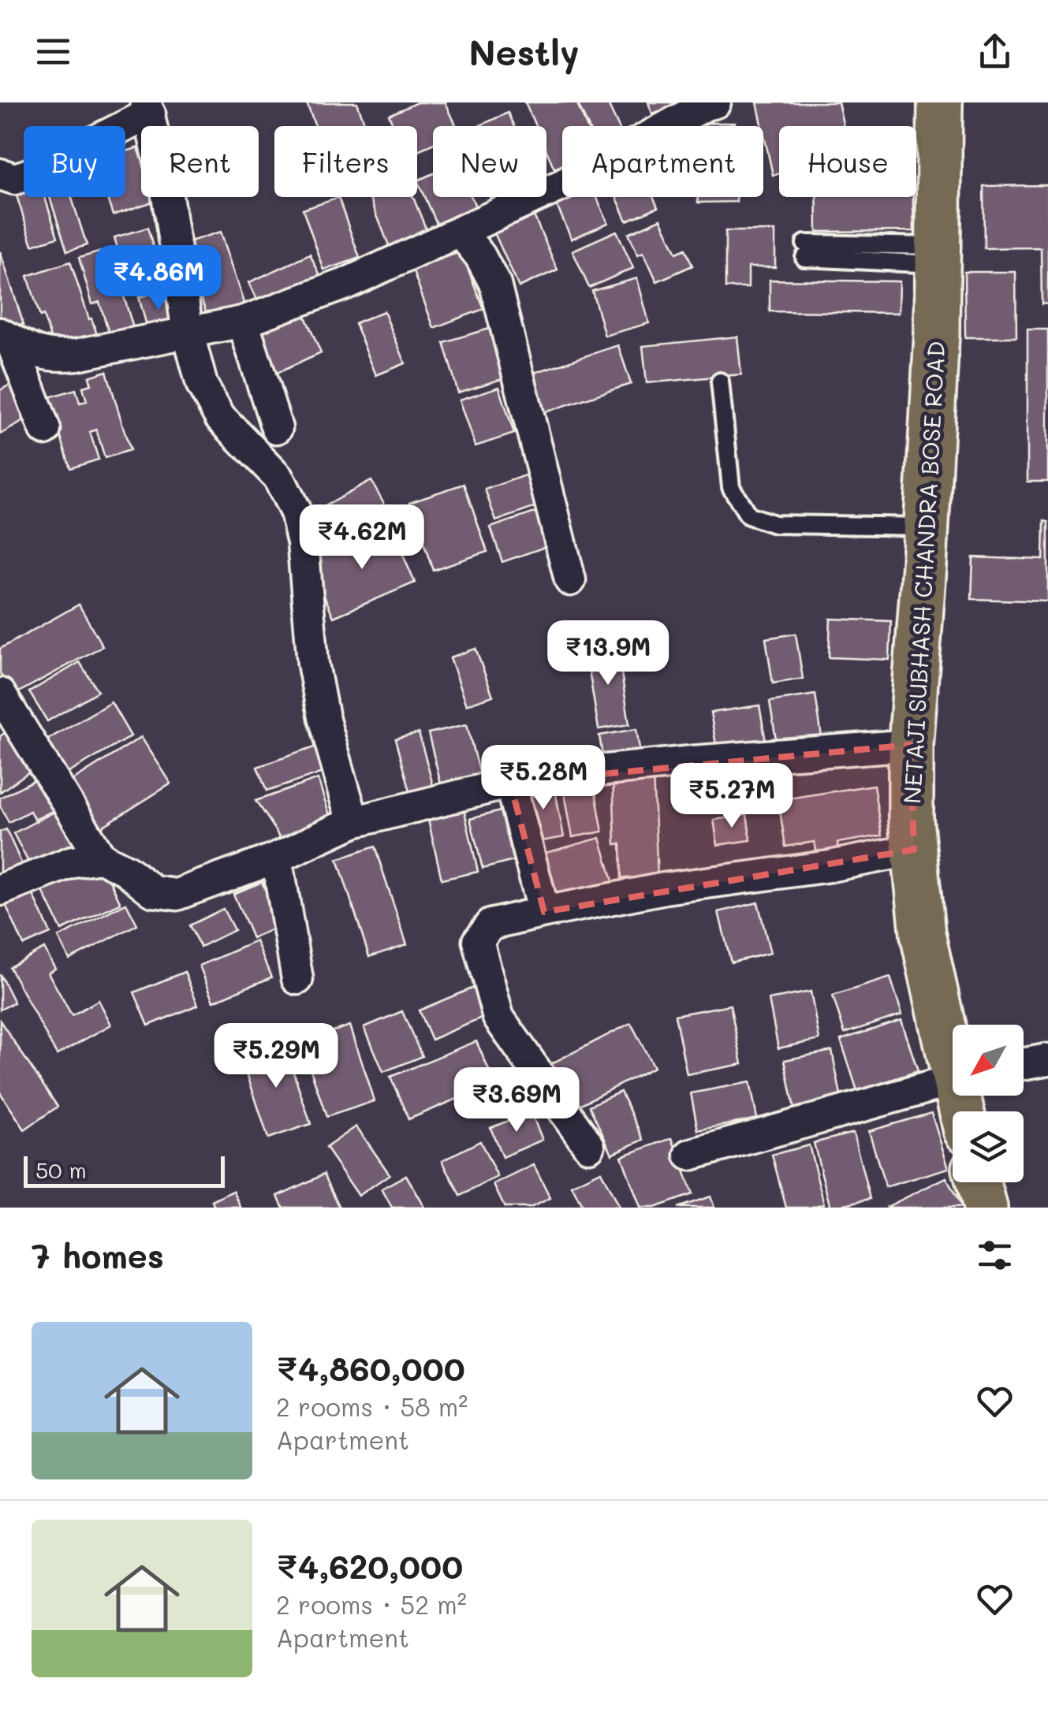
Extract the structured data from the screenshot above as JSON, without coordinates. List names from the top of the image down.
{
  "streets": {
    "main road": ["NETAJI SUBHASH CHANDRA BOSE ROAD"]
  },
  "scale_bar": "50 m",
  "north": "bottom left",
  "page": {
    "header": "Nestly",
    "chip": [
      "Buy",
      "Rent",
      "Filters",
      "New",
      "Apartment",
      "House"
    ],
    "price": [
      "₹4.86M",
      "₹4.62M",
      "₹13.9M",
      "₹5.28M",
      "₹5.27M",
      "₹5.29M",
      "₹3.69M"
    ],
    "scale": "50 m",
    "heading": "7 homes",
    "list": [
      {
        "name": "₹4,860,000",
        "note": "2 rooms · 58 m² · Apartment"
      },
      {
        "name": "₹4,620,000",
        "note": "2 rooms · 52 m² · Apartment"
      }
    ]
  }
}
